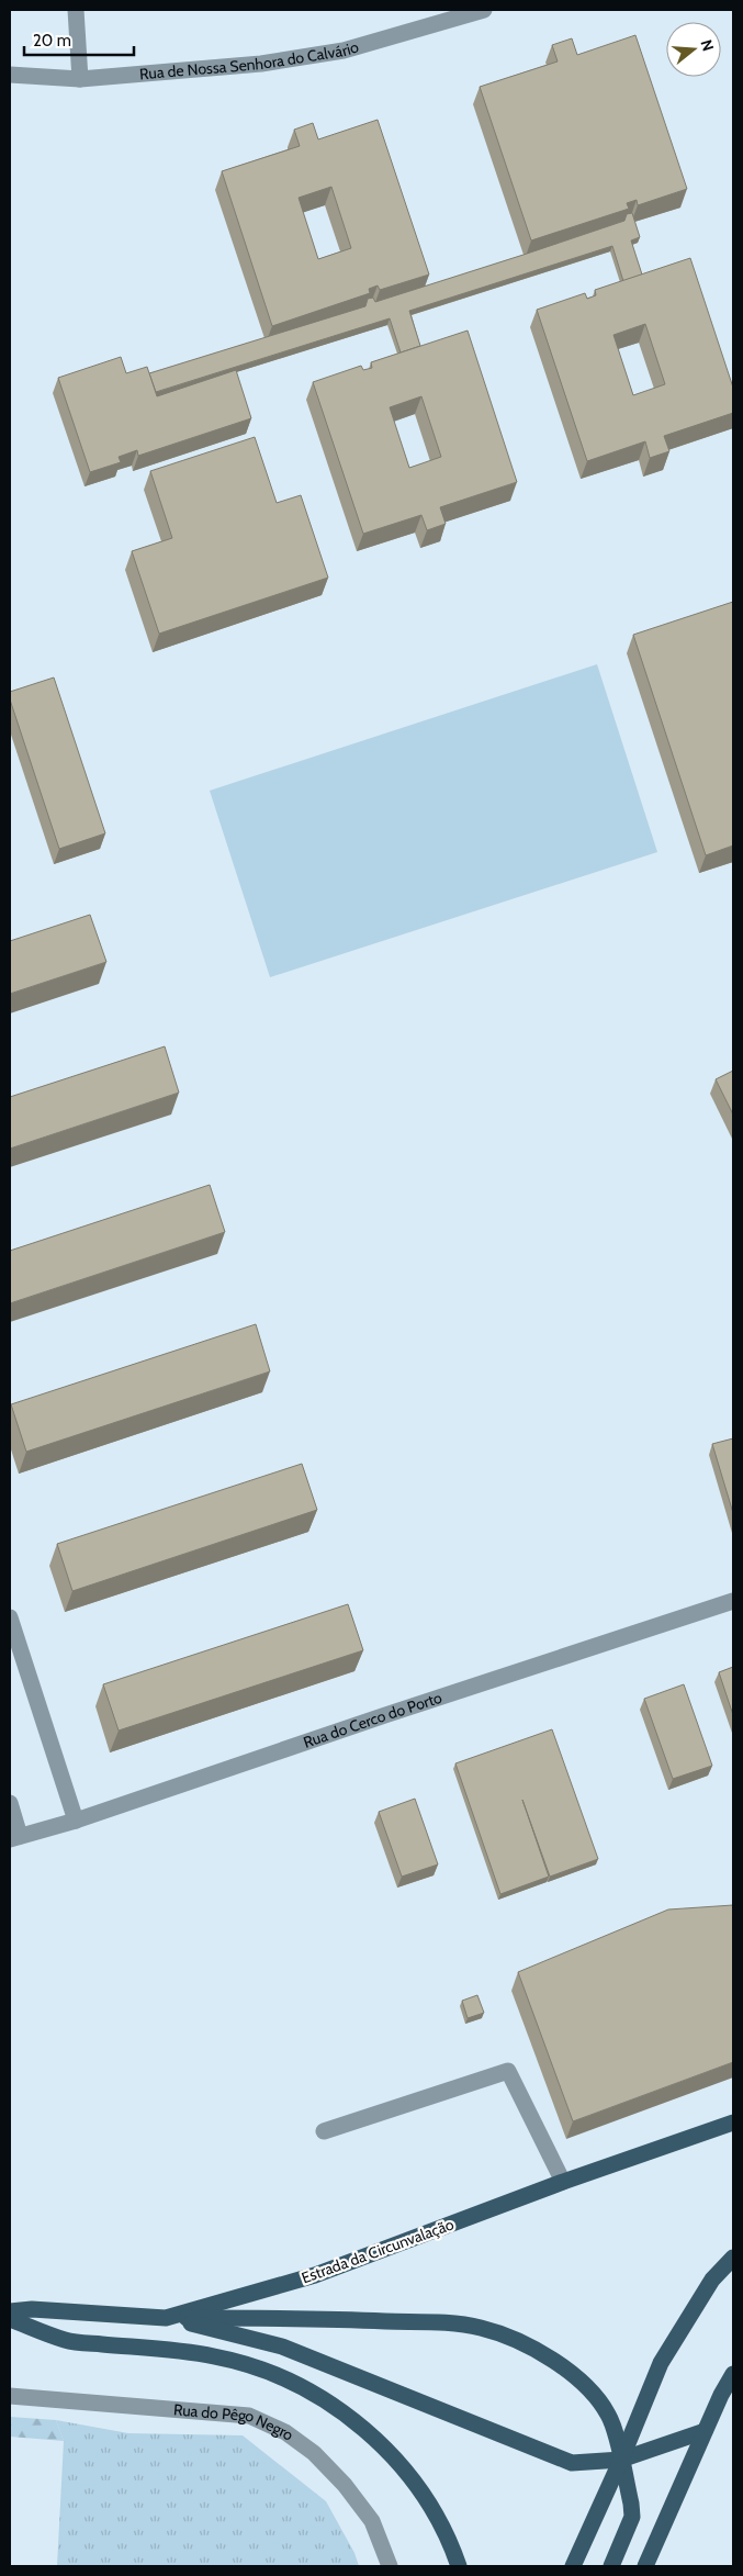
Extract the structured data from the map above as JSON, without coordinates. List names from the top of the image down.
{
  "streets": {
    "main road": ["Estrada da Circunvalação"],
    "street": ["Rua de Nossa Senhora do Calvário", "Rua do Cerco do Porto", "Rua do Pêgo Negro"]
  },
  "scale_bar": "20 m",
  "north": "right"
}
